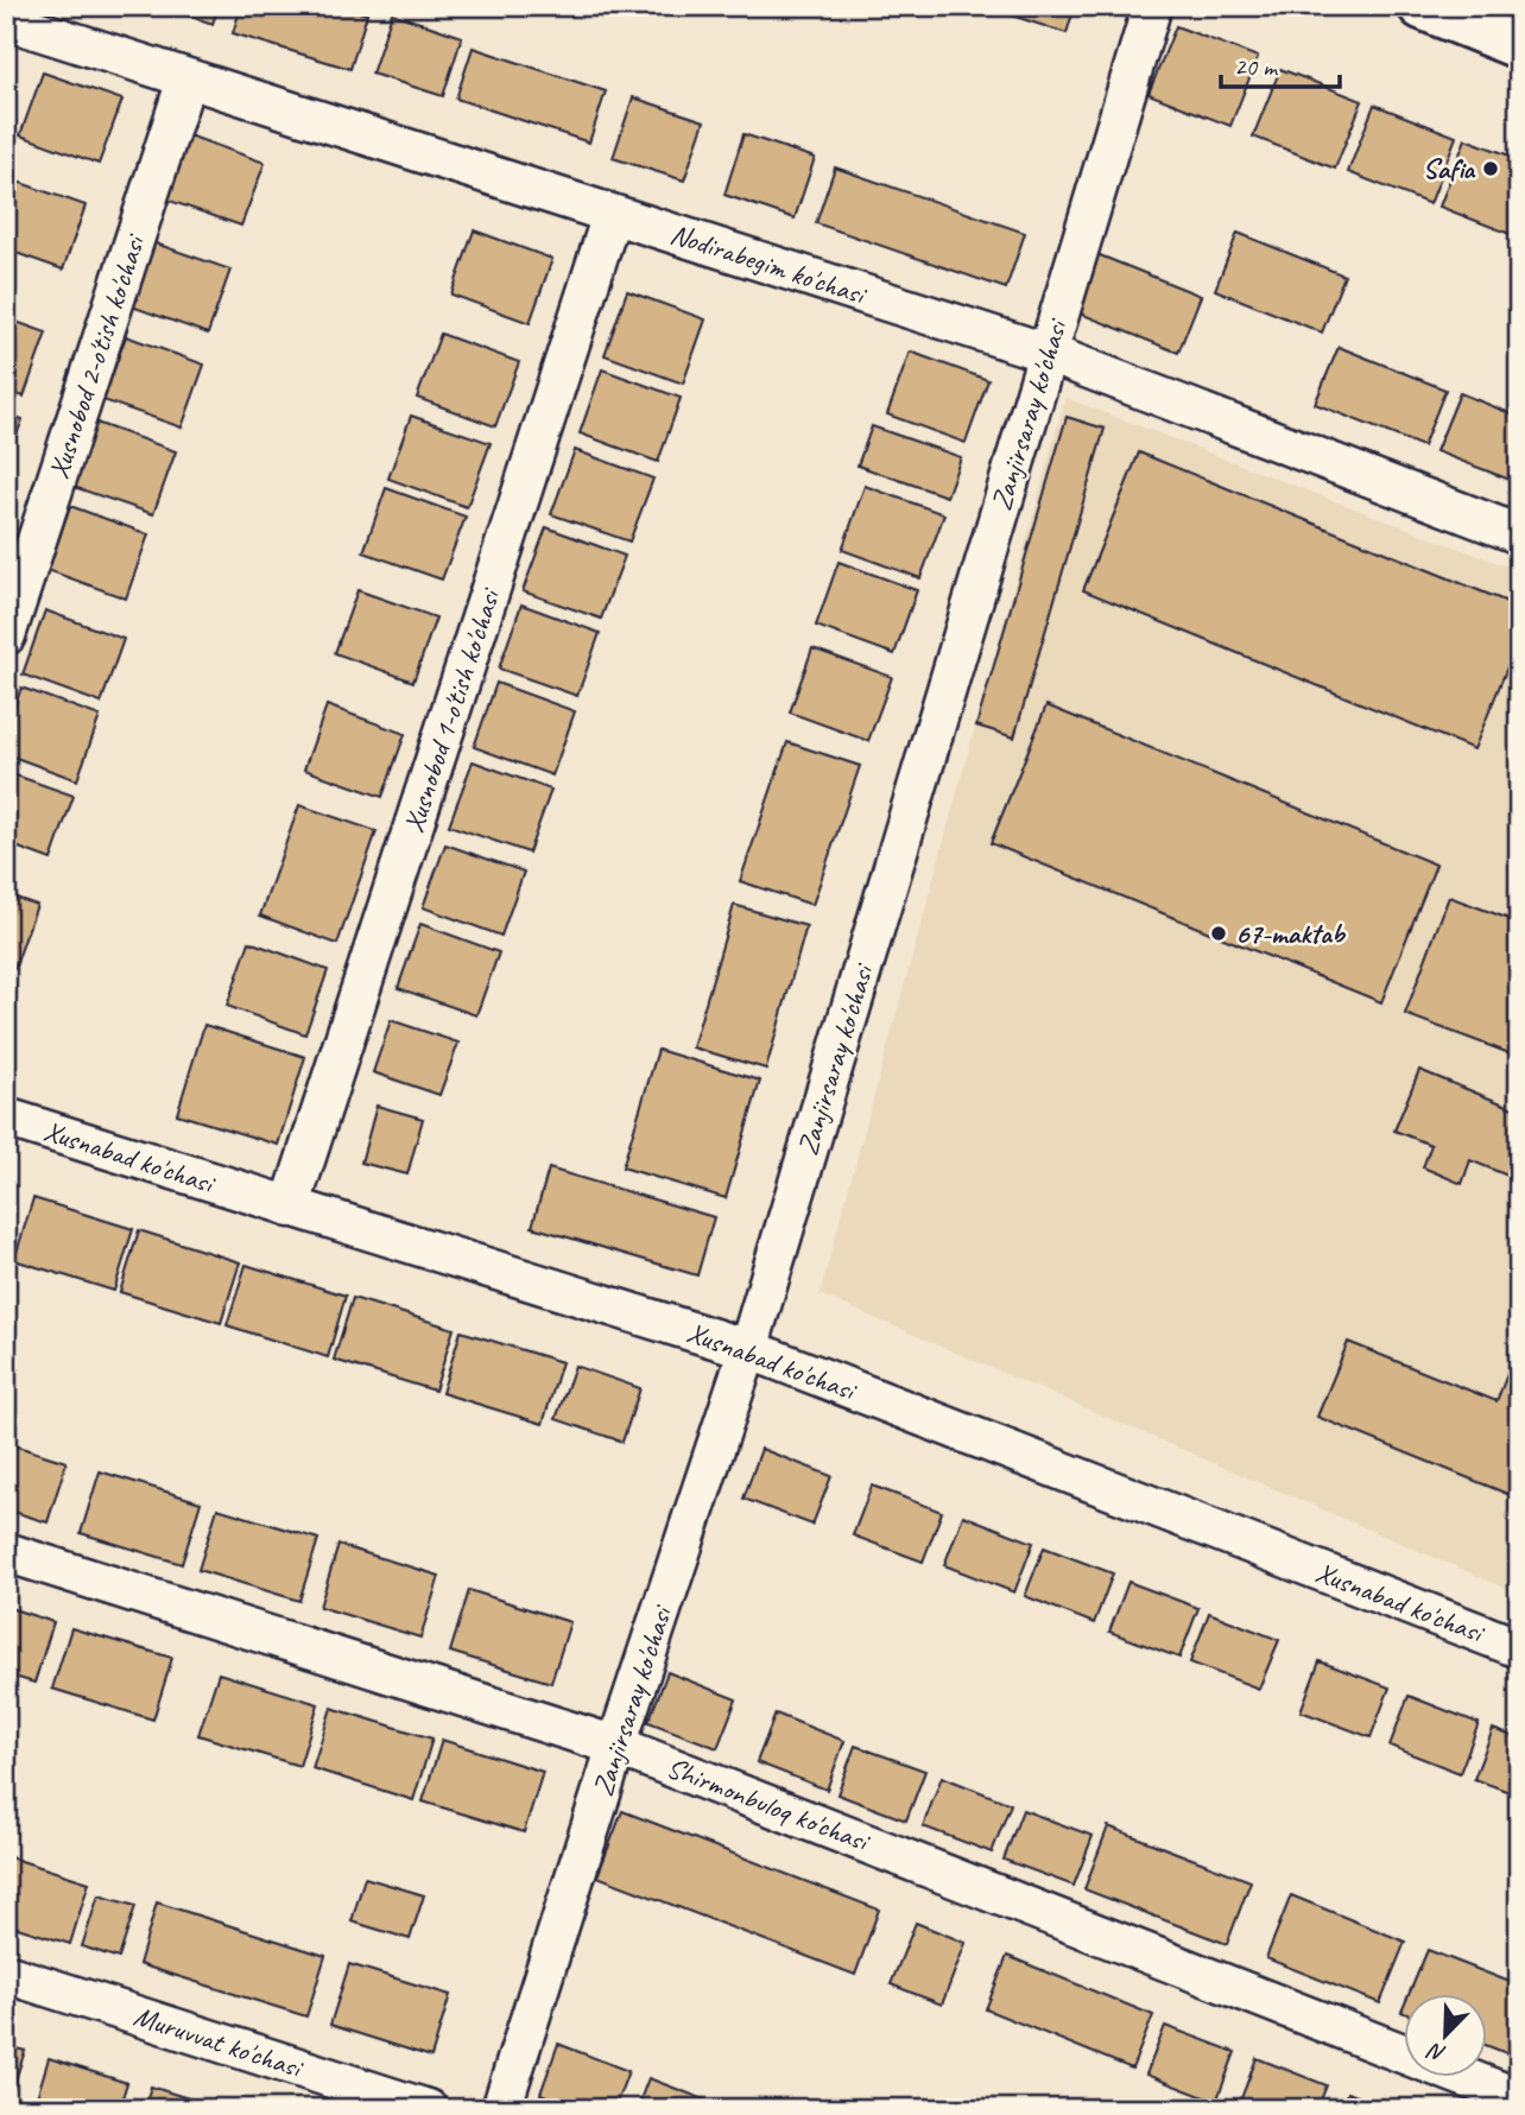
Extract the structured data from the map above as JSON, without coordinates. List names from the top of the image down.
{
  "streets": {
    "street": [
      "Nodirabegim ko'chasi",
      "Xusnobod 2-o'tish ko'chasi",
      "Zanjirsaray ko'chasi",
      "Xusnobod 1-o'tish ko'chasi",
      "Xusnabad ko'chasi",
      "Shirmonbuloq ko'chasi",
      "Muruvvat ko'chasi"
    ]
  },
  "crossings": [
    ["Nodirabegim ko'chasi", "Xusnobod 2-o'tish ko'chasi"],
    ["Nodirabegim ko'chasi", "Zanjirsaray ko'chasi"],
    ["Nodirabegim ko'chasi", "Xusnobod 1-o'tish ko'chasi"],
    ["Zanjirsaray ko'chasi", "Xusnabad ko'chasi"],
    ["Zanjirsaray ko'chasi", "Shirmonbuloq ko'chasi"],
    ["Xusnobod 1-o'tish ko'chasi", "Xusnabad ko'chasi"]
  ],
  "places": ["Safia", "67-maktab"],
  "scale_bar": "20 m",
  "north": "bottom left"
}
